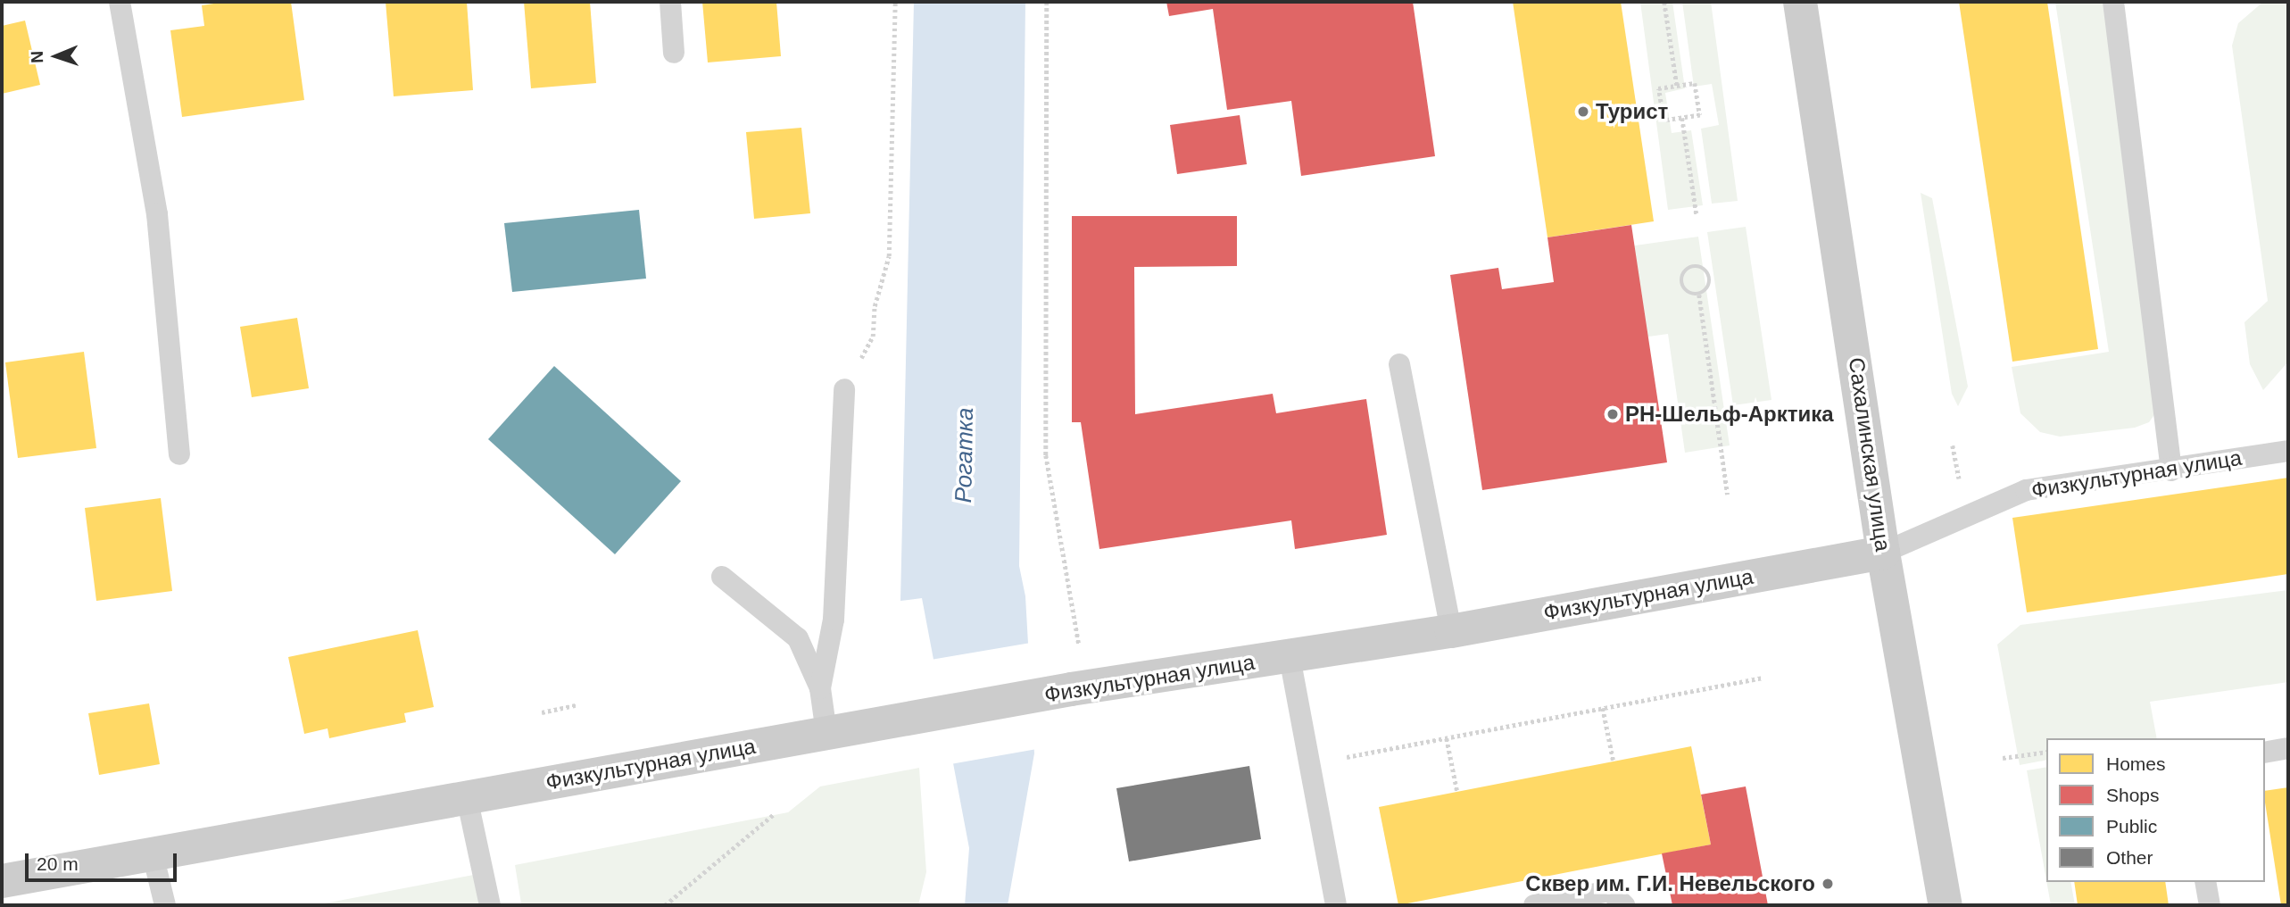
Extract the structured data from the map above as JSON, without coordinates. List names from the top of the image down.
{
  "streets": {
    "street": ["Сахалинская улица", "Физкультурная улица"]
  },
  "crossings": [
    ["Сахалинская улица", "Физкультурная улица"]
  ],
  "water": ["Рогатка"],
  "places": ["Турист", "РН-Шельф-Арктика", "Сквер им. Г.И. Невельского"],
  "legend": [
    "Homes",
    "Shops",
    "Public",
    "Other"
  ],
  "scale_bar": "20 m",
  "north": "left"
}
